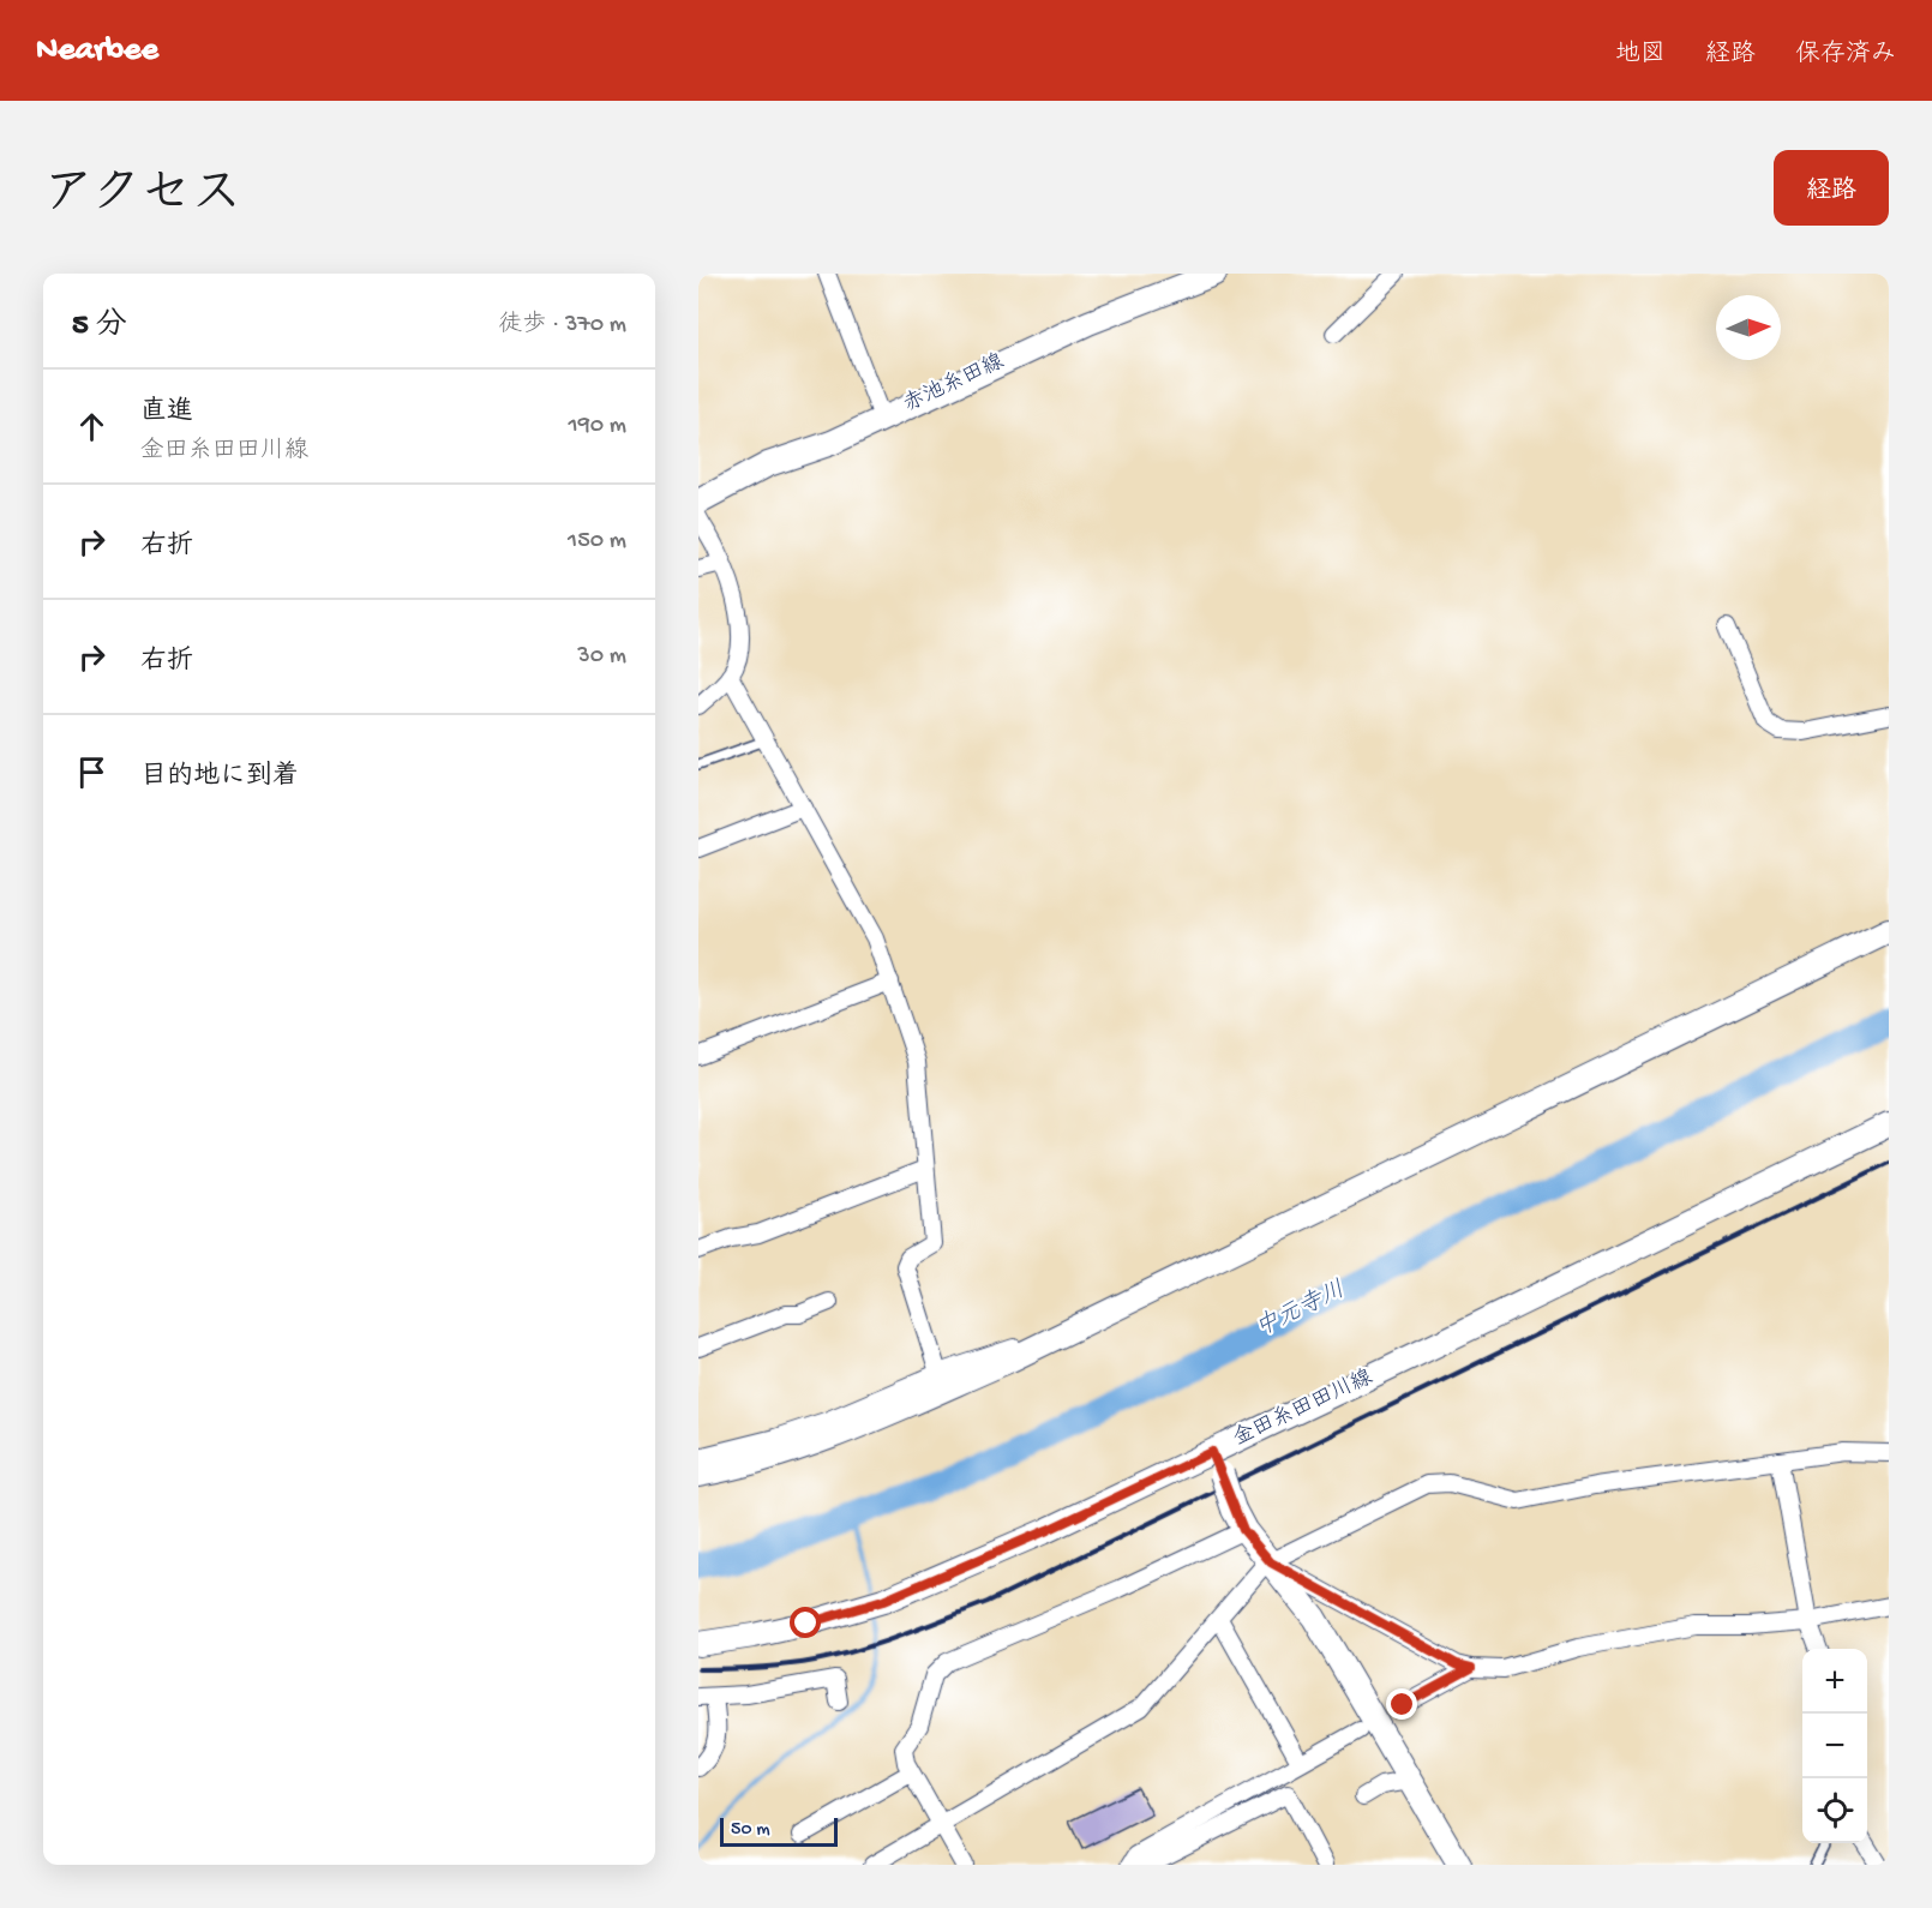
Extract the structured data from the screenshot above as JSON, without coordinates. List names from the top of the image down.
{
  "streets": {
    "main road": ["赤池糸田線", "金田糸田田川線"]
  },
  "water": ["中元寺川"],
  "scale_bar": "50 m",
  "north": "right",
  "page": {
    "header": "Nearbee",
    "nav": ["地図", "経路", "保存済み"],
    "title": "アクセス",
    "buttons": "経路",
    "heading": ["5 分", "徒歩 · 370 m"],
    "list": [
      ["直進", "金田糸田田川線", "190 m"],
      ["右折", "150 m"],
      ["右折", "30 m"],
      "目的地に到着"
    ],
    "map_buttons": ["+", "−"],
    "scale": "50 m"
  }
}
